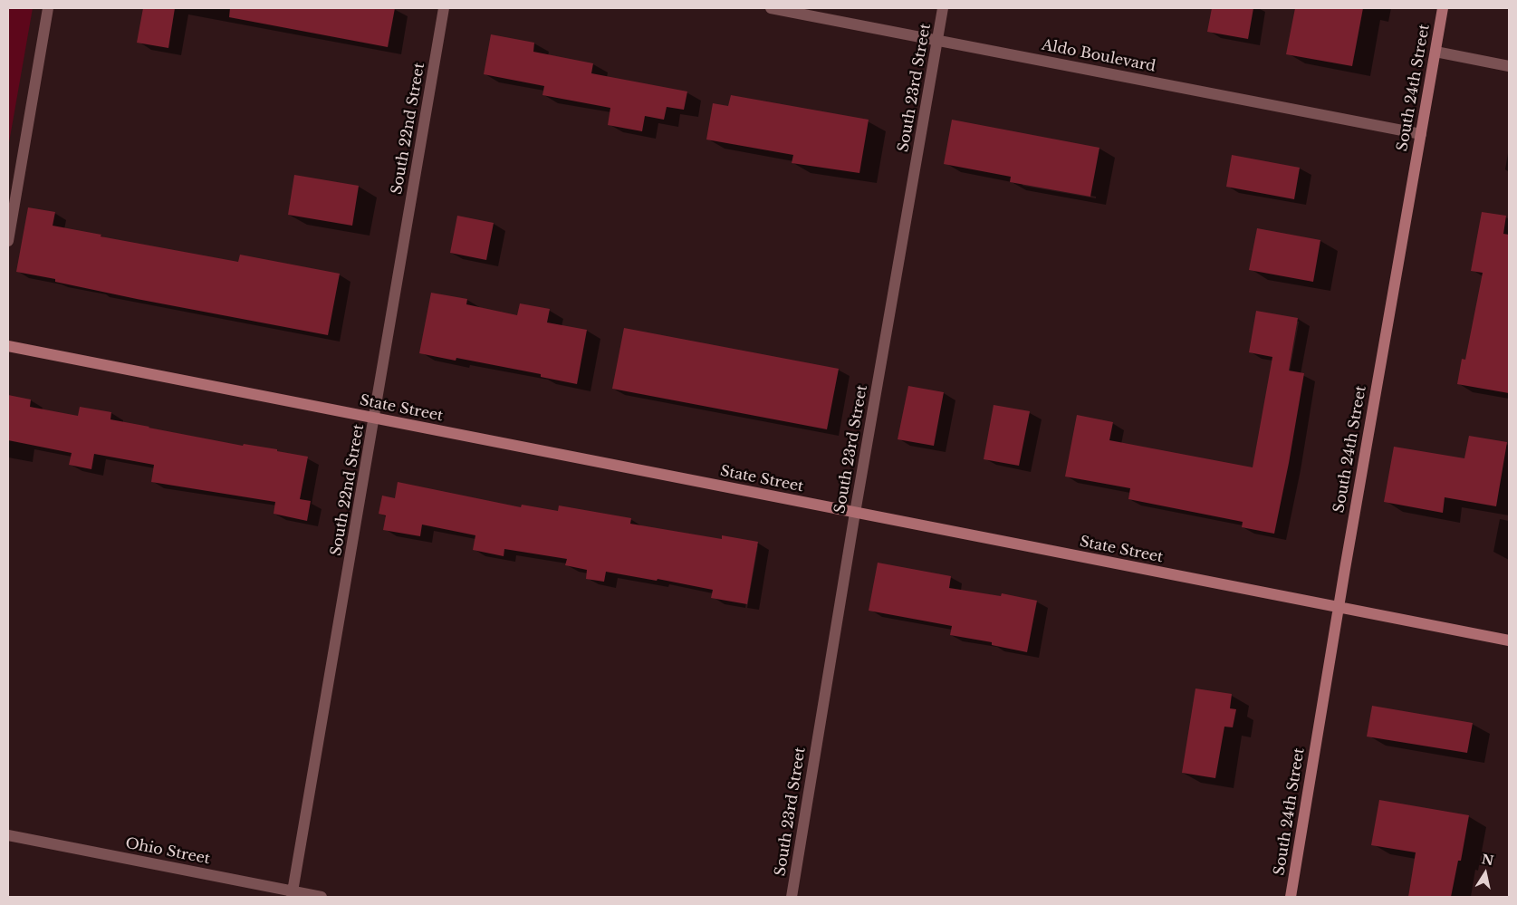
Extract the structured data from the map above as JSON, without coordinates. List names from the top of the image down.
{
  "streets": {
    "street": [
      "Aldo Boulevard",
      "South 23rd Street",
      "South 24th Street",
      "South 22nd Street",
      "State Street",
      "Ohio Street"
    ]
  },
  "crossings": [
    ["Aldo Boulevard", "South 23rd Street"],
    ["Aldo Boulevard", "South 24th Street"],
    ["South 23rd Street", "State Street"],
    ["South 24th Street", "State Street"],
    ["South 22nd Street", "State Street"],
    ["South 22nd Street", "Ohio Street"]
  ],
  "north": "top"
}
